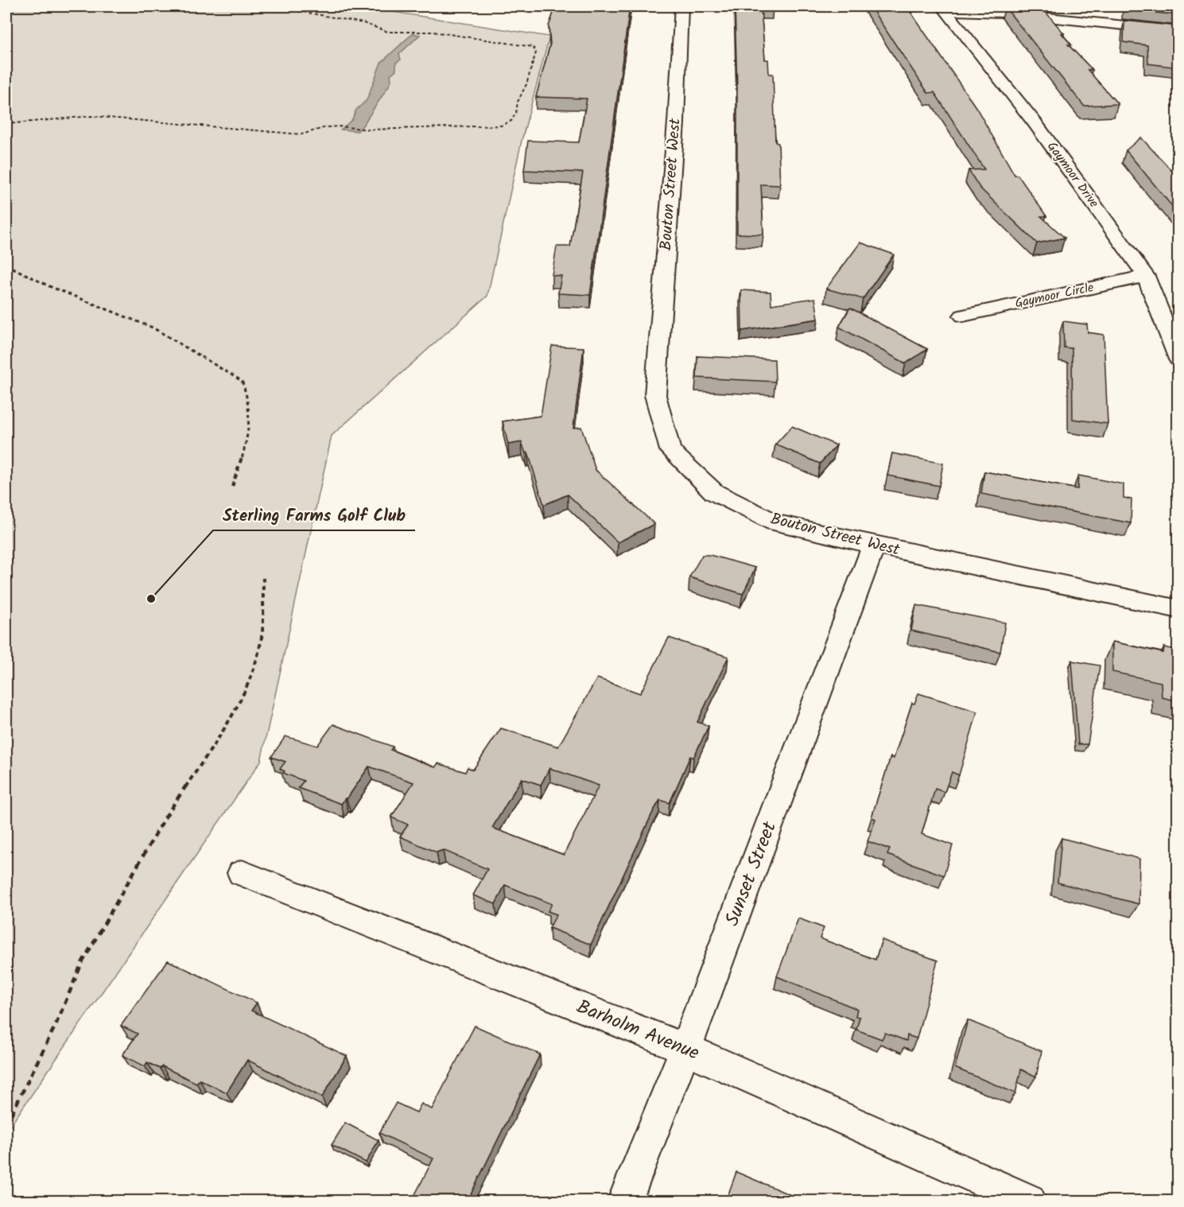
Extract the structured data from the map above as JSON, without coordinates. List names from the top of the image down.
{
  "streets": {
    "street": [
      "Gaymoor Drive",
      "Bouton Street West",
      "Gaymoor Circle",
      "Sunset Street",
      "Barholm Avenue"
    ]
  },
  "crossings": [
    ["Gaymoor Drive", "Gaymoor Circle"],
    ["Bouton Street West", "Sunset Street"],
    ["Sunset Street", "Barholm Avenue"]
  ],
  "places": ["Sterling Farms Golf Club"]
}
